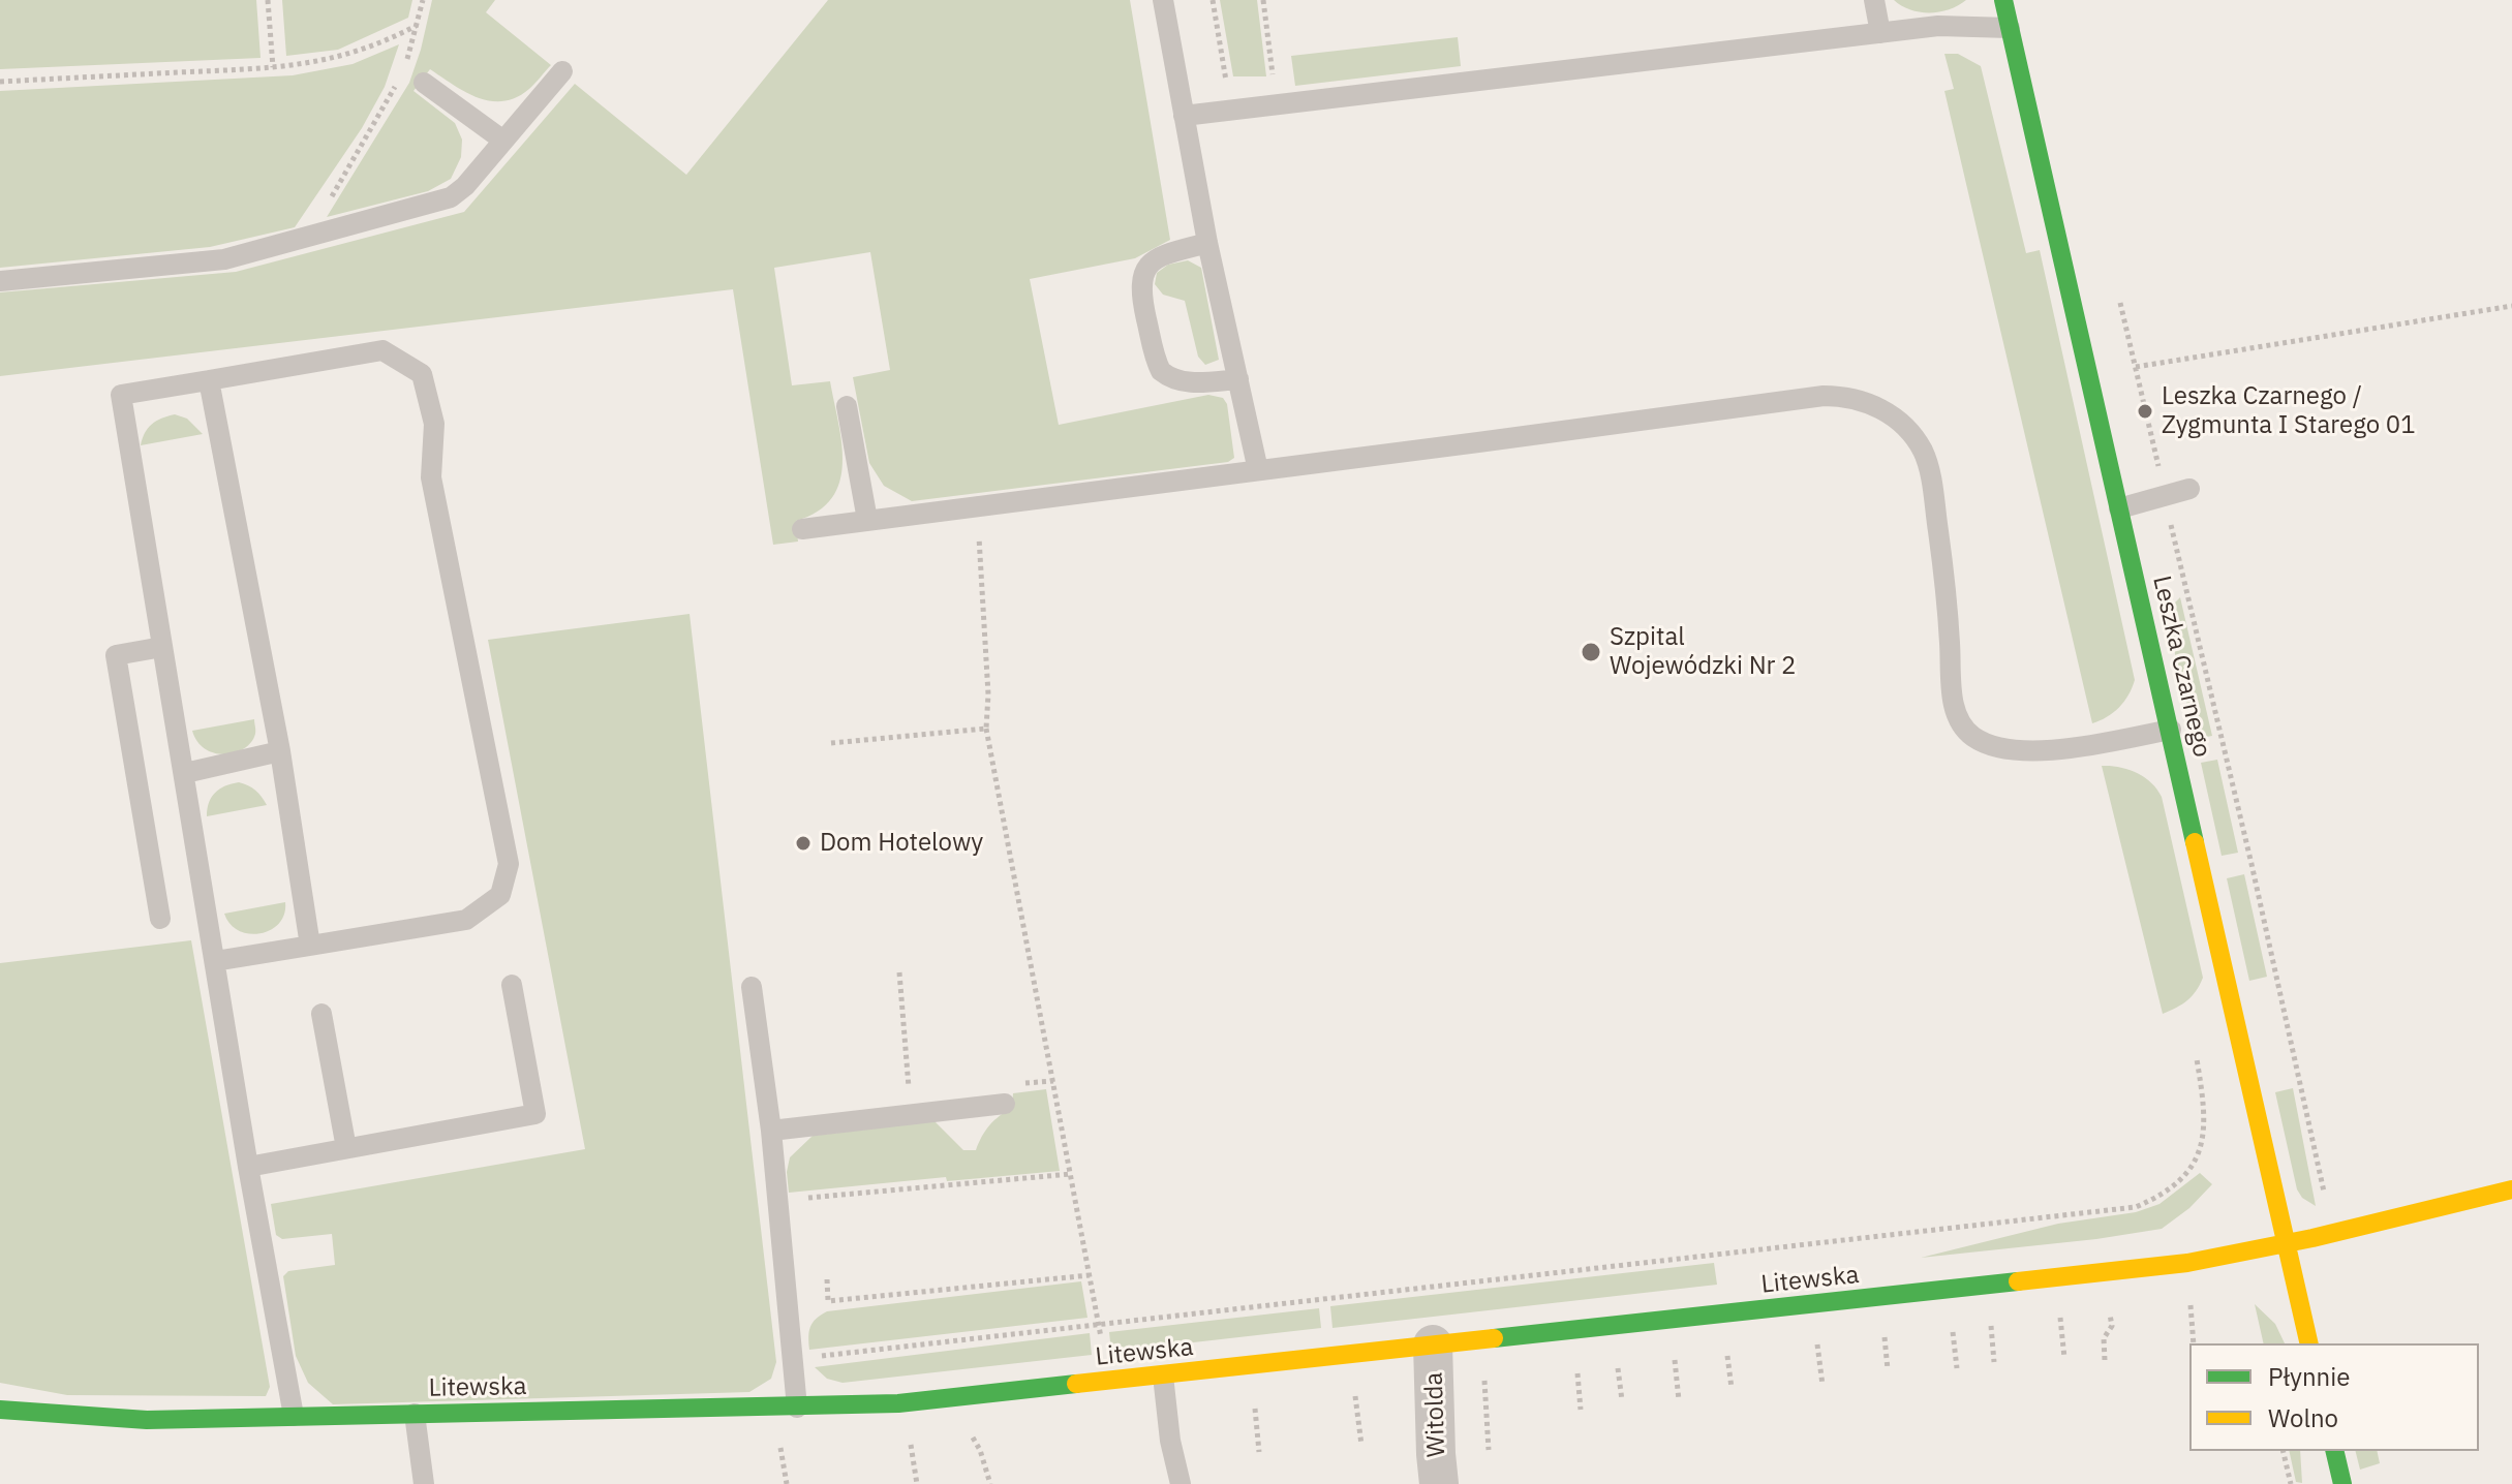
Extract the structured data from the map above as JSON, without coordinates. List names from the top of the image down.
{
  "streets": {
    "street": ["Leszka Czarnego", "Litewska", "Witolda"]
  },
  "crossings": [
    ["Leszka Czarnego", "Litewska"],
    ["Litewska", "Witolda"]
  ],
  "places": ["Leszka Czarnego / Zygmunta I Starego 01", "Szpital Wojewódzki Nr 2", "Dom Hotelowy"],
  "legend": ["Płynnie", "Wolno"]
}
